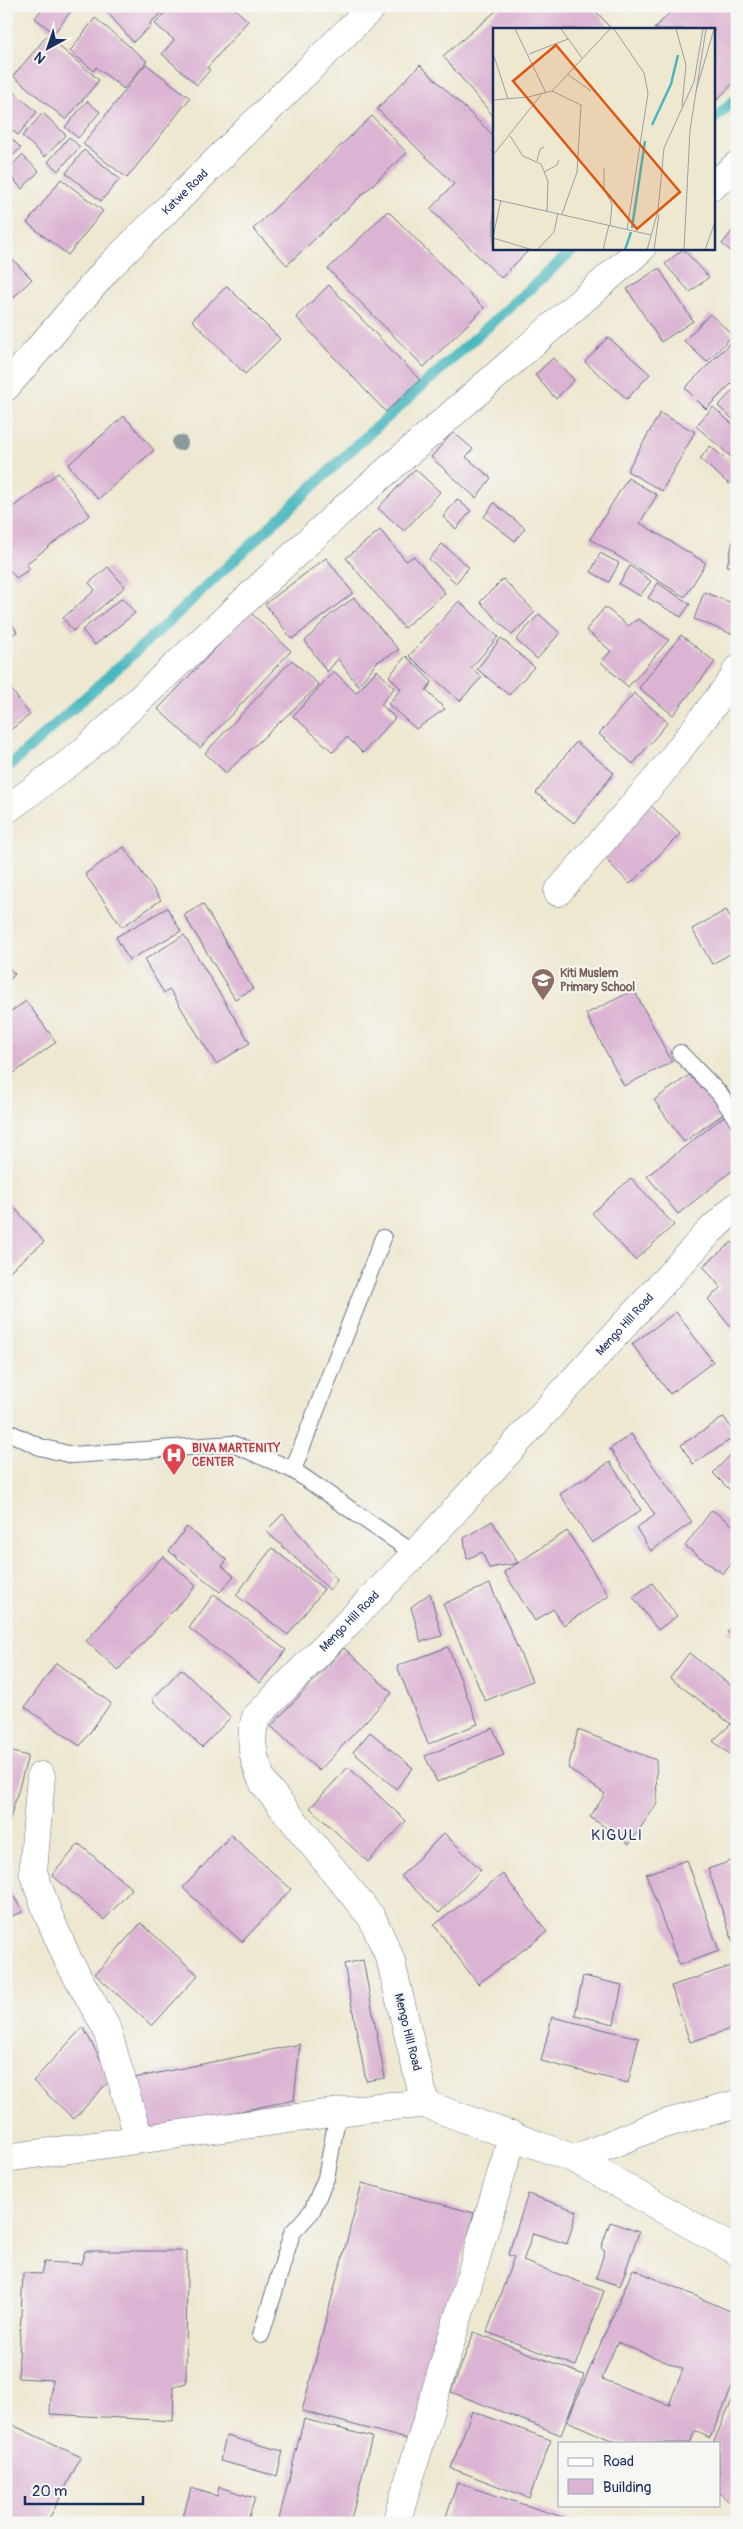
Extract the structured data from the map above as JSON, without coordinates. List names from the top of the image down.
{
  "streets": {
    "main road": ["Katwe Road", "Mengo Hill Road"]
  },
  "districts": ["KIGULI"],
  "places": {
    "school or university": ["Kiti Muslem Primary School"],
    "hospital": ["BIVA MARTENITY CENTER"]
  },
  "legend": ["Road", "Building"],
  "scale_bar": "20 m",
  "north": "bottom left"
}
